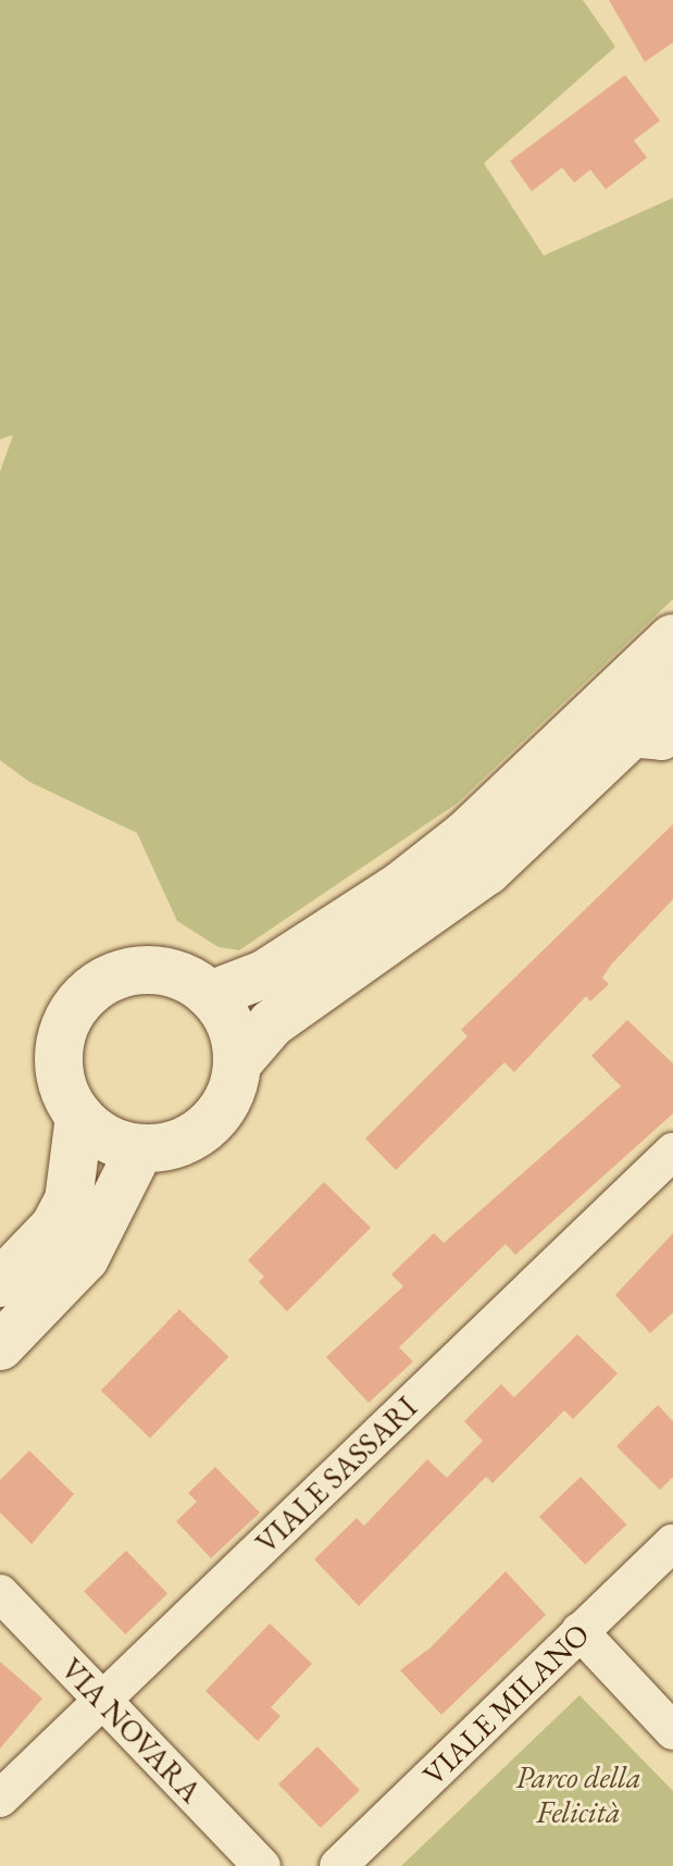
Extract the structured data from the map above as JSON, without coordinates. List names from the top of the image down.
{
  "streets": {
    "street": ["VIALE SASSARI", "VIALE MILANO", "VIA NOVARA"]
  },
  "crossings": [
    ["VIALE SASSARI", "VIA NOVARA"]
  ],
  "parks": ["Parco della Felicità"]
}
